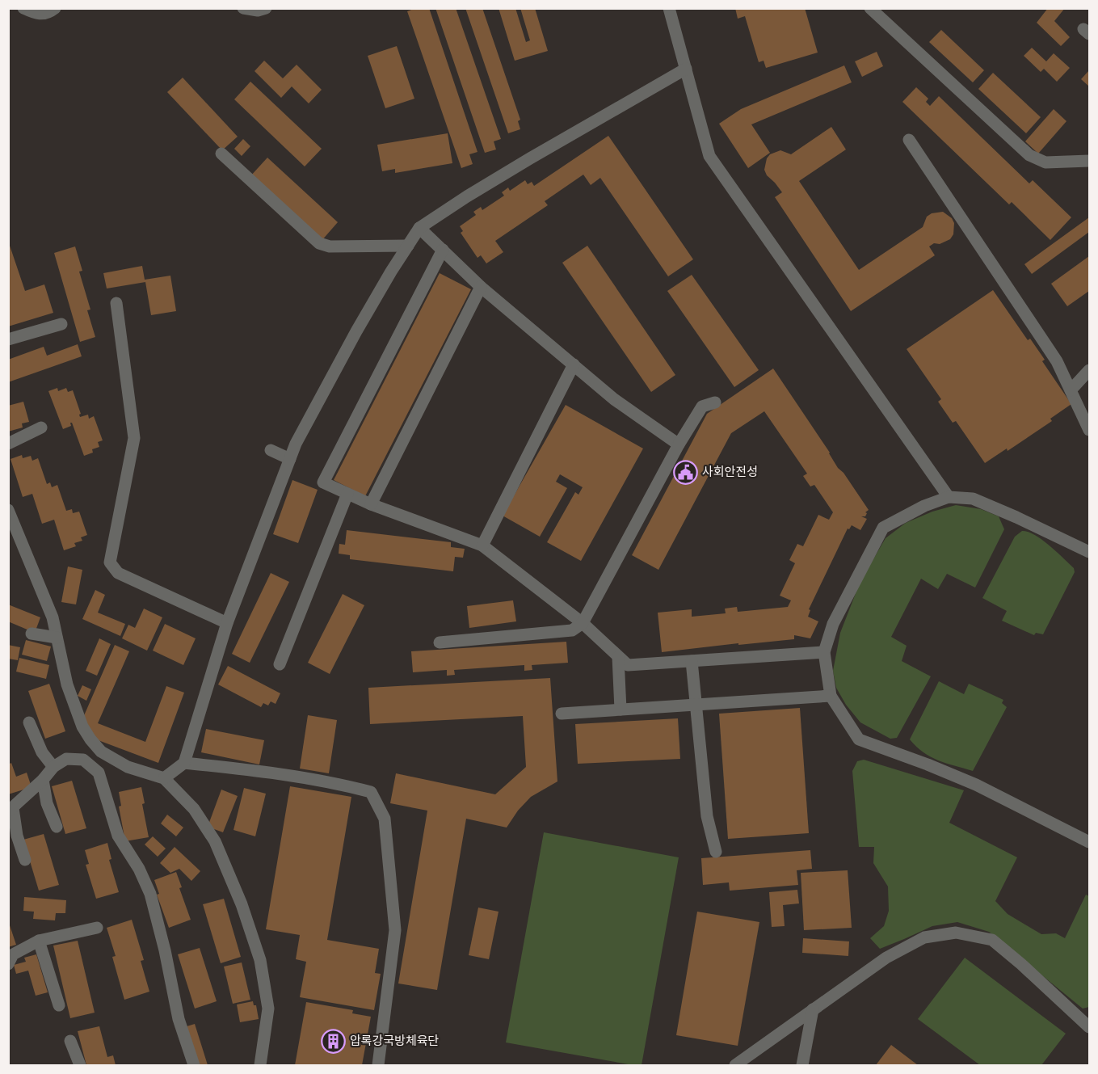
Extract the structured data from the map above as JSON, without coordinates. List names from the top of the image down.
{
  "places": {
    "public building": ["사회안전성"],
    "building": ["압록강국방체육단"]
  }
}
